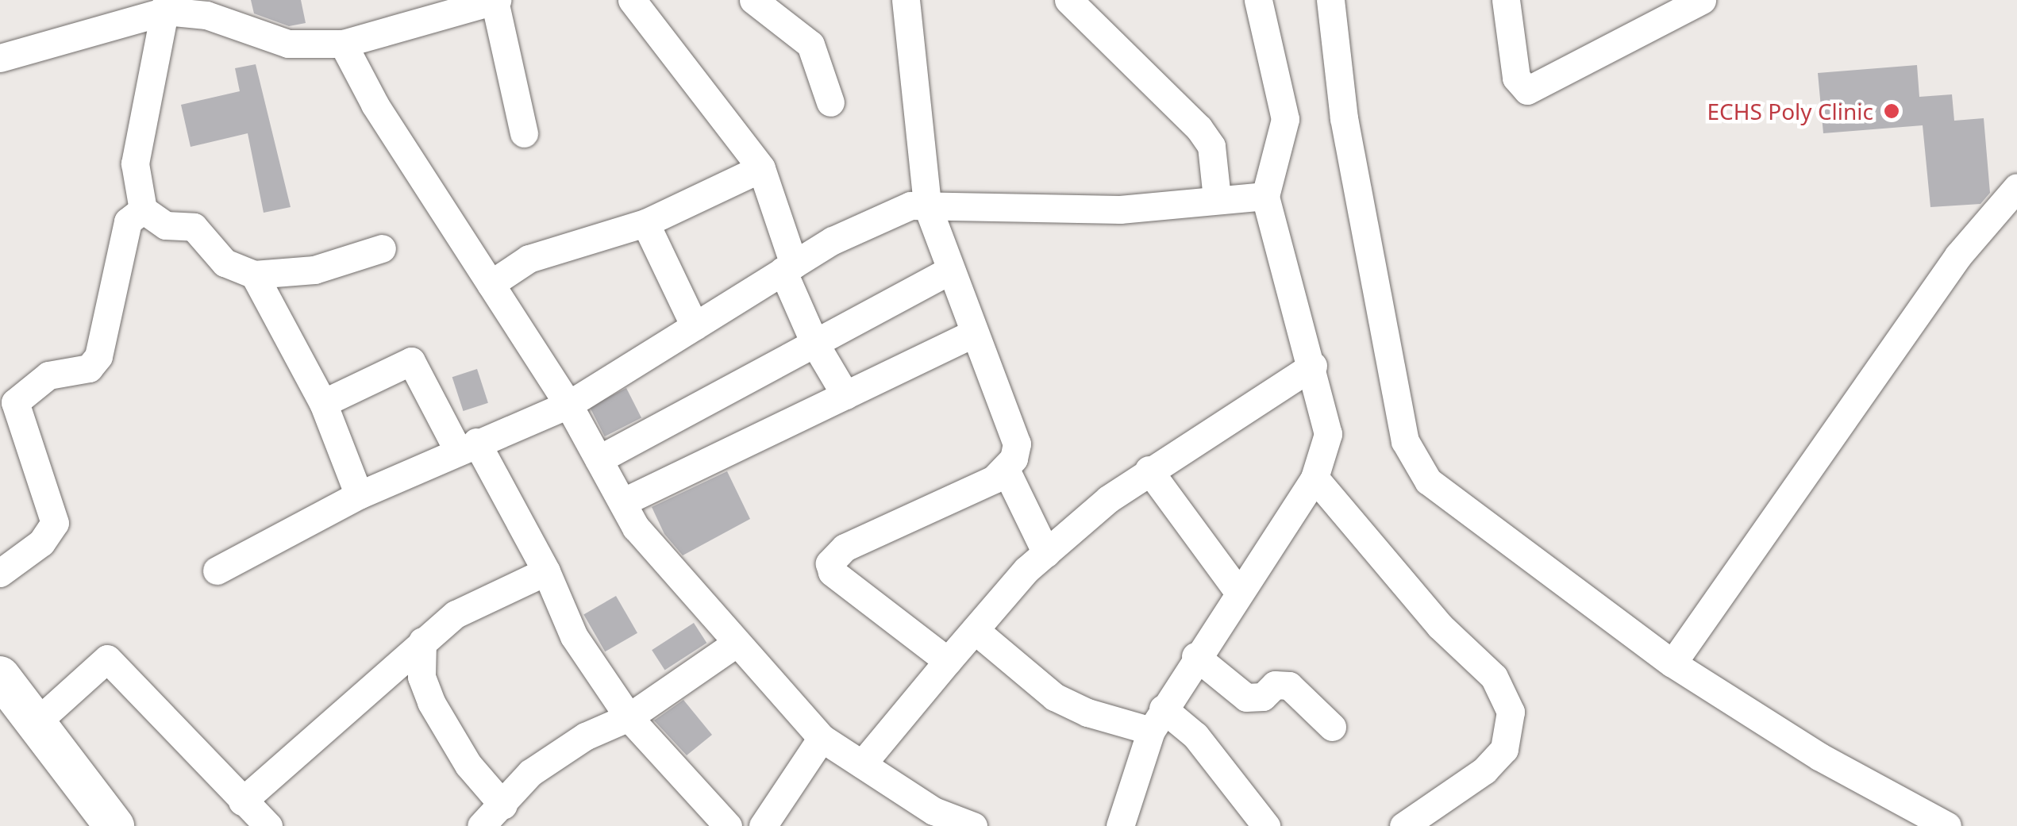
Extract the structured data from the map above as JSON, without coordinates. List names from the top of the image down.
{
  "places": ["ECHS Poly Clinic"]
}
